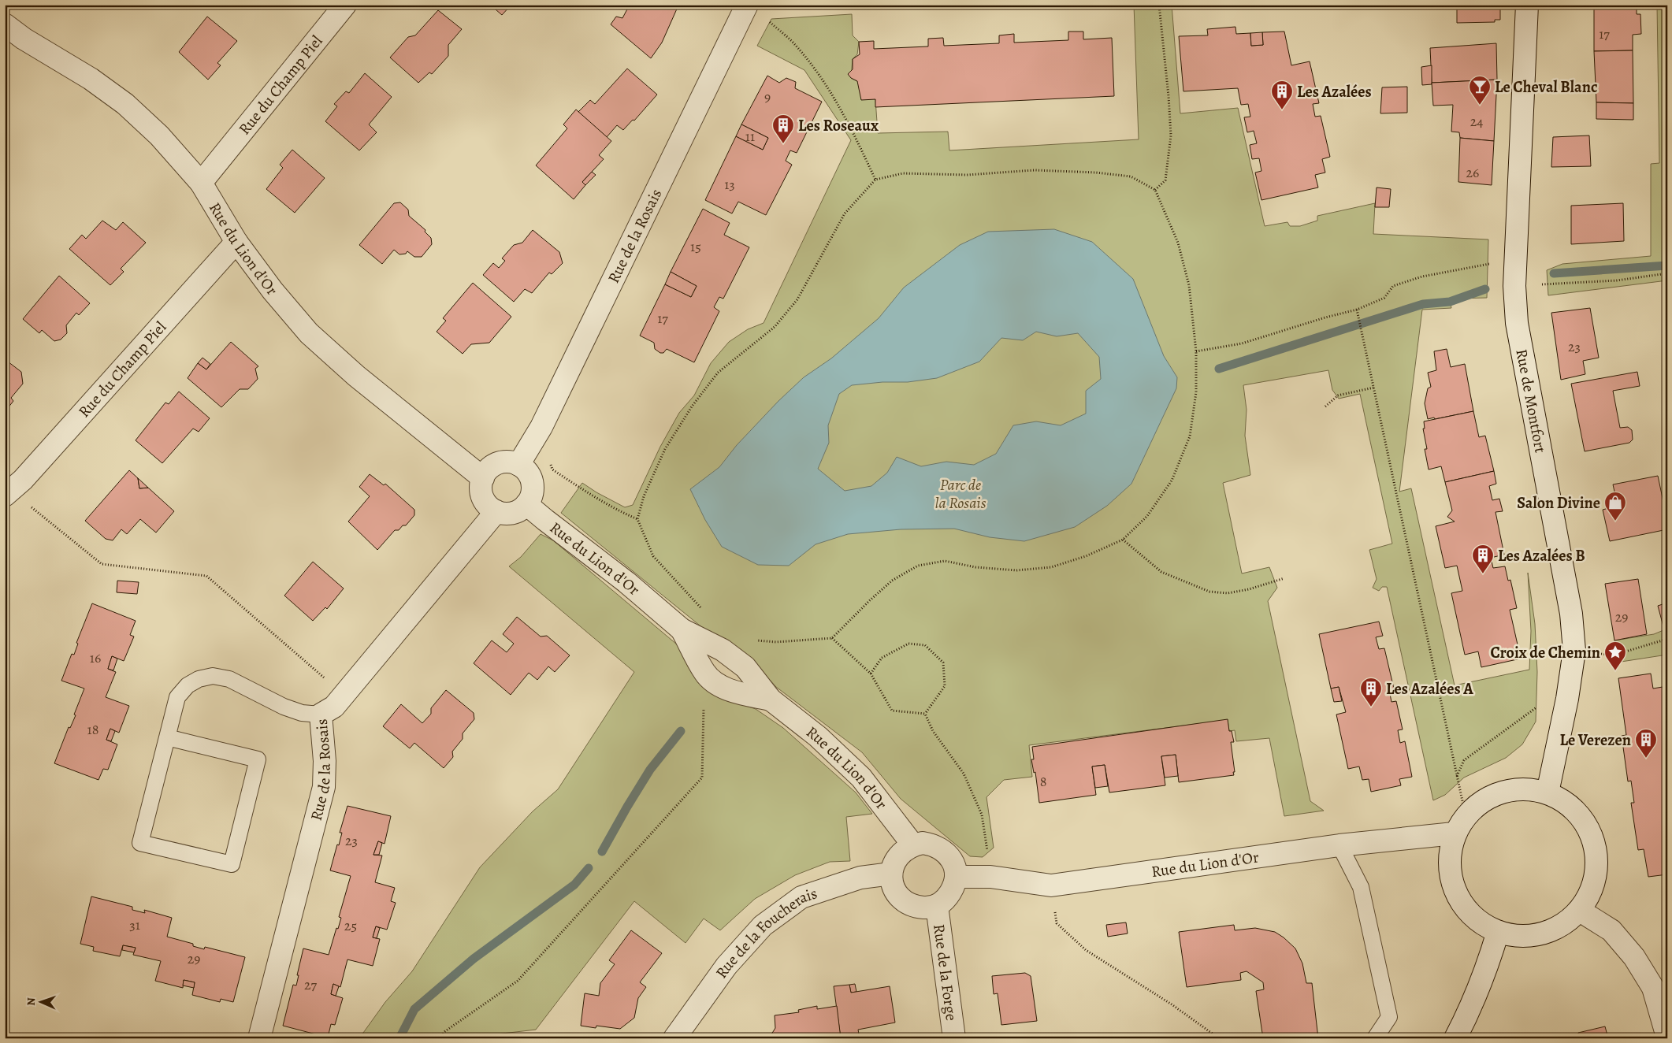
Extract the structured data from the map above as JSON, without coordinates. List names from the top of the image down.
{
  "streets": {
    "street": [
      "Rue du Champ Piel",
      "Rue de la Rosais",
      "Rue du Lion d'Or",
      "Rue de Montfort",
      "Rue de la Foucherais",
      "Rue de la Forge"
    ]
  },
  "crossings": [
    ["Rue du Champ Piel", "Rue du Lion d'Or"],
    ["Rue de la Rosais", "Rue du Lion d'Or"],
    ["Rue du Lion d'Or", "Rue de la Foucherais"],
    ["Rue du Lion d'Or", "Rue de la Forge"],
    ["Rue de la Foucherais", "Rue de la Forge"]
  ],
  "parks": ["Parc de la Rosais"],
  "places": {
    "bar": ["Le Cheval Blanc"],
    "building": [
      "Les Azalées",
      "Les Roseaux",
      "Les Azalées B",
      "Les Azalées A",
      "Le Verezen"
    ],
    "shop": ["Salon Divine"],
    "place": ["Croix de Chemin"]
  },
  "house_numbers": [
    "17",
    "9",
    "24",
    "11",
    "26",
    "13",
    "15",
    "17",
    "23",
    "29",
    "16",
    "18",
    "8",
    "23",
    "31",
    "25",
    "29",
    "27"
  ],
  "north": "left"
}
